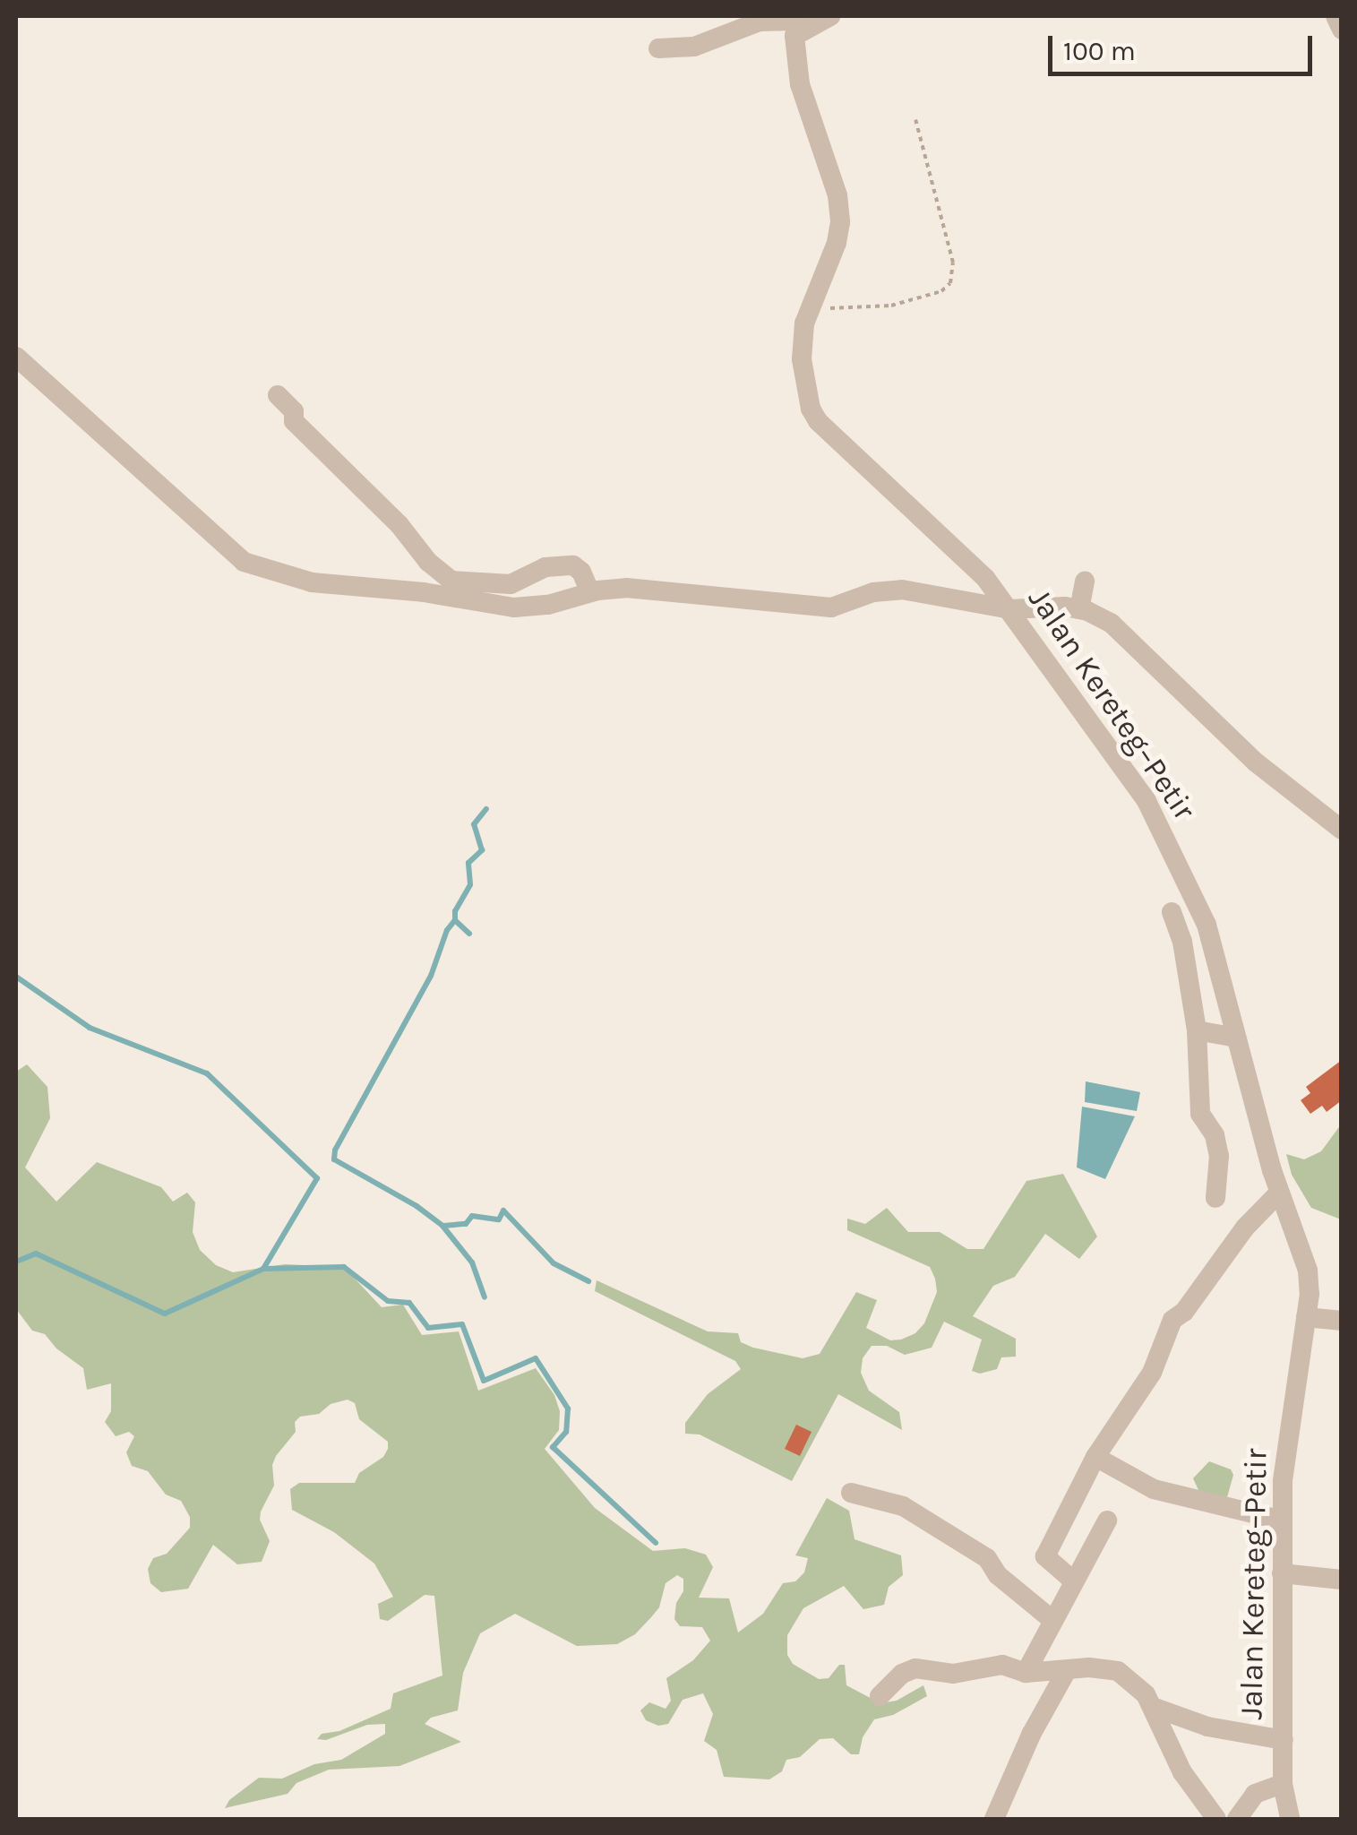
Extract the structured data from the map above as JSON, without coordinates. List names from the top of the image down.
{
  "streets": {
    "street": ["Jalan Kereteg–Petir"]
  },
  "scale_bar": "100 m"
}
